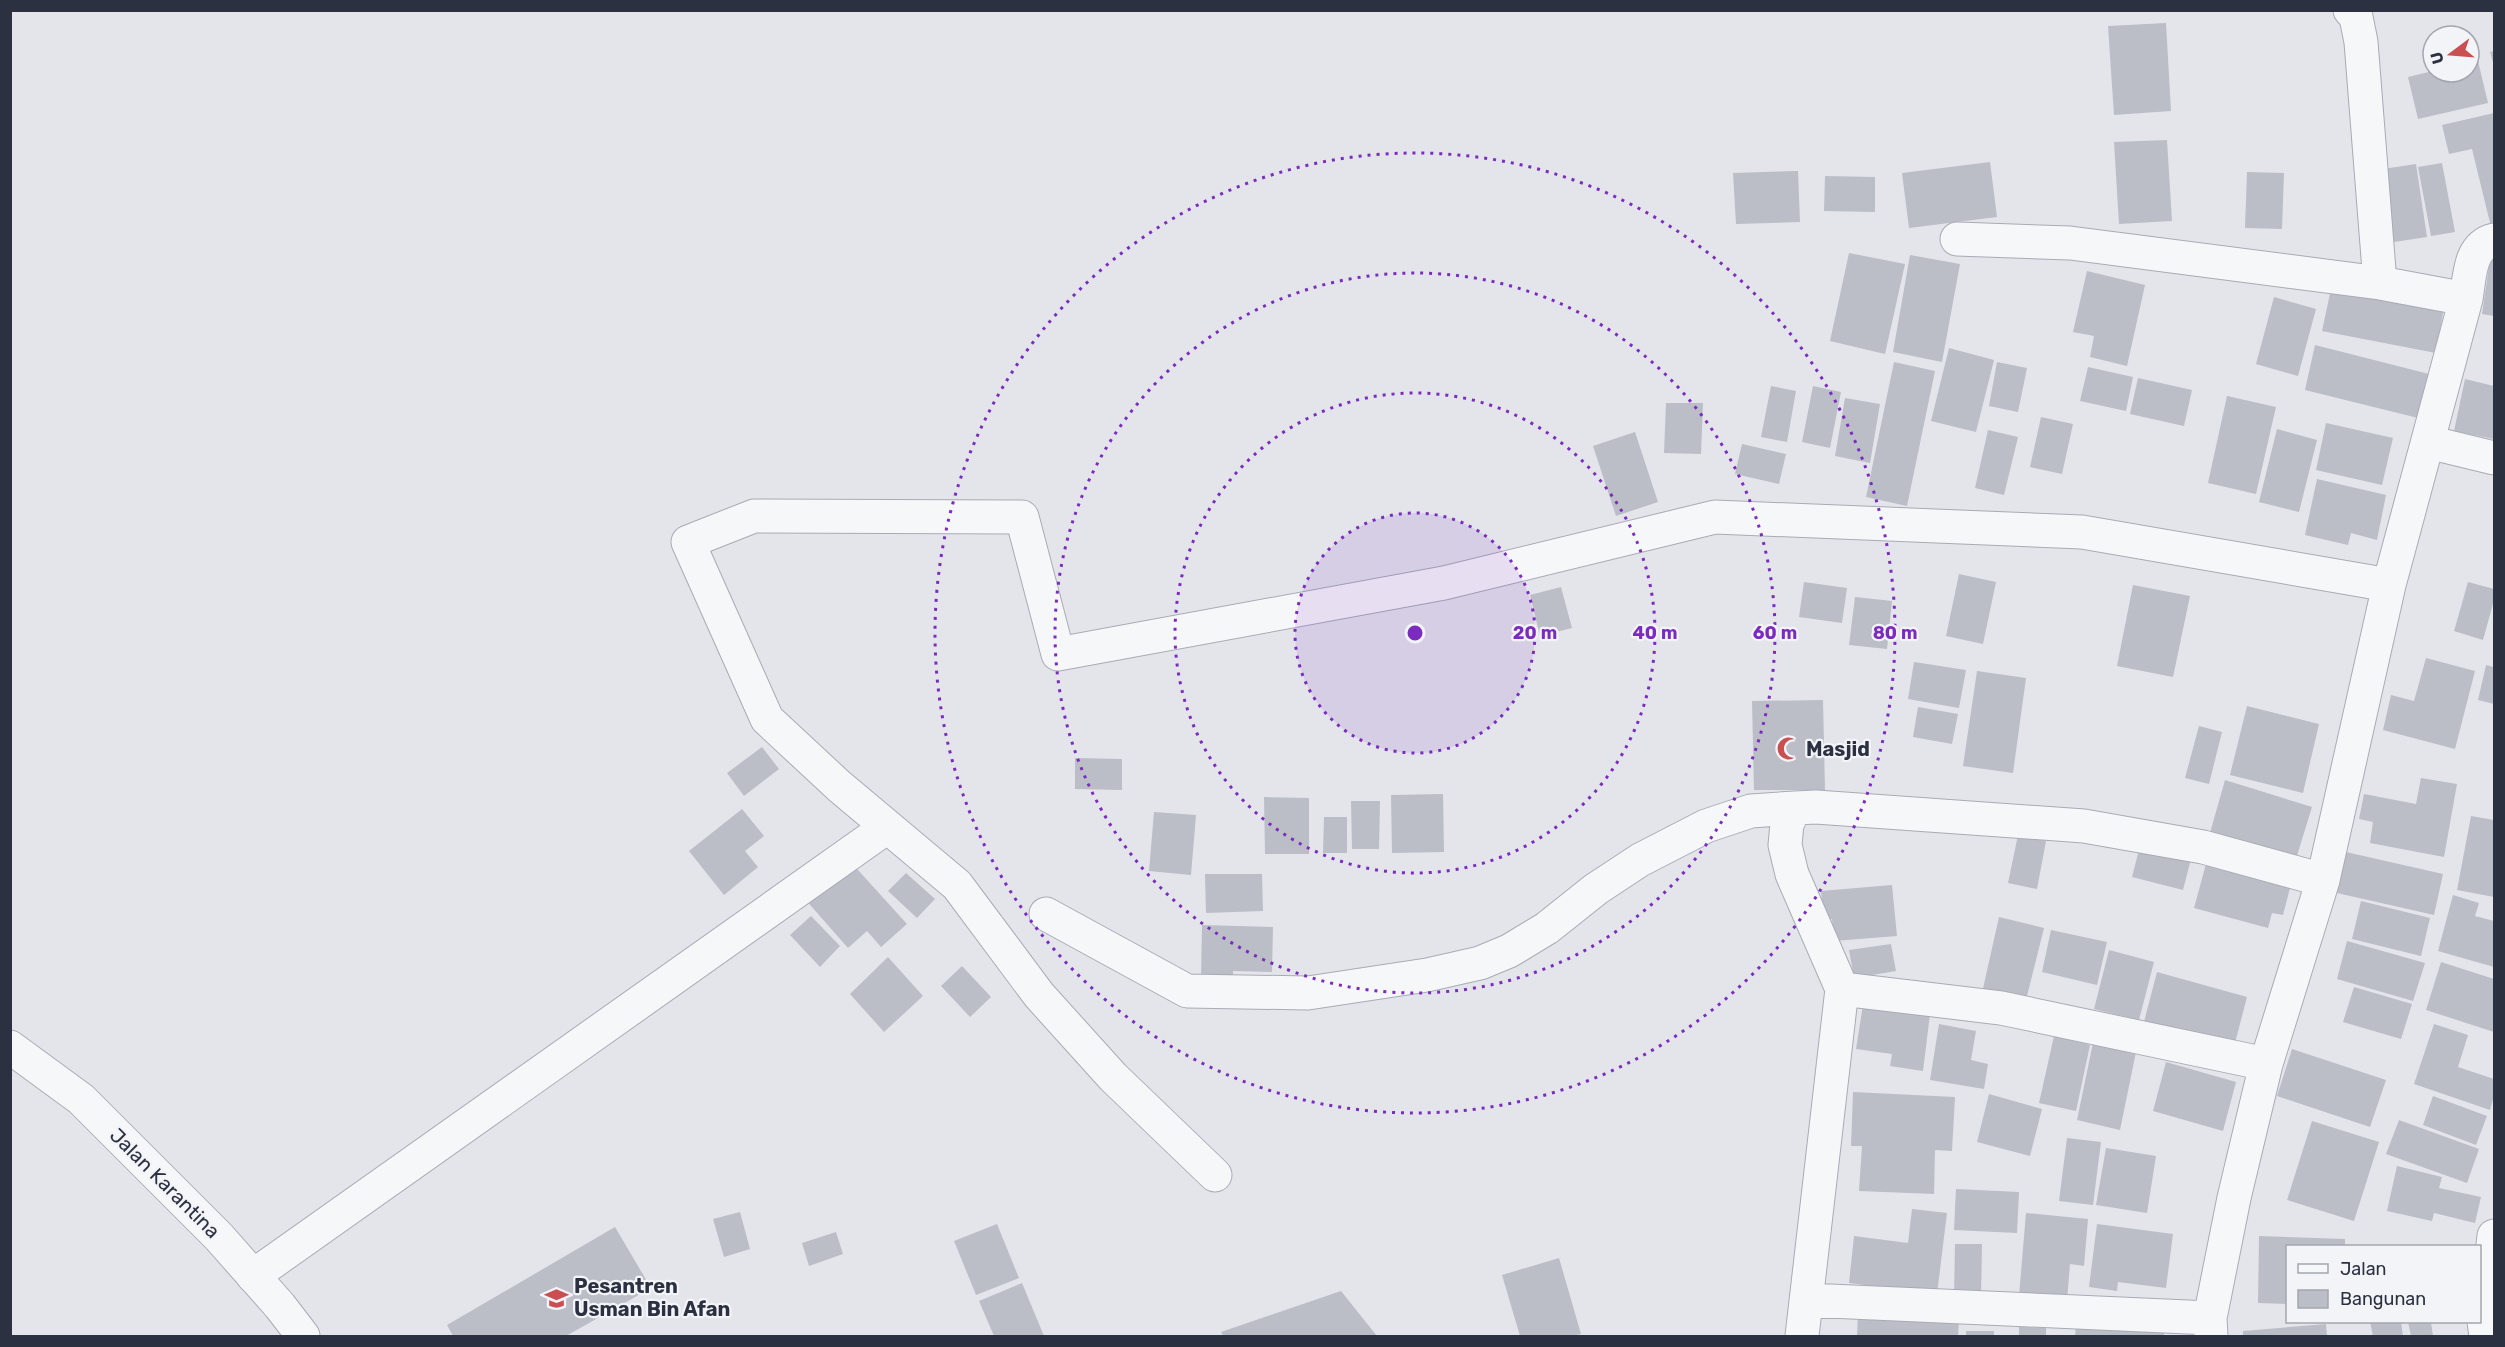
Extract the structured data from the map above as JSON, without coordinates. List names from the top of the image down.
{
  "streets": {
    "street": ["Jalan Karantina"]
  },
  "places": {
    "mosque": ["Masjid"],
    "school or university": ["Pesantren Usman Bin Afan"]
  },
  "legend": ["Jalan", "Bangunan"],
  "north": "left",
  "rings": [
    "20 m",
    "40 m",
    "60 m",
    "80 m"
  ]
}
